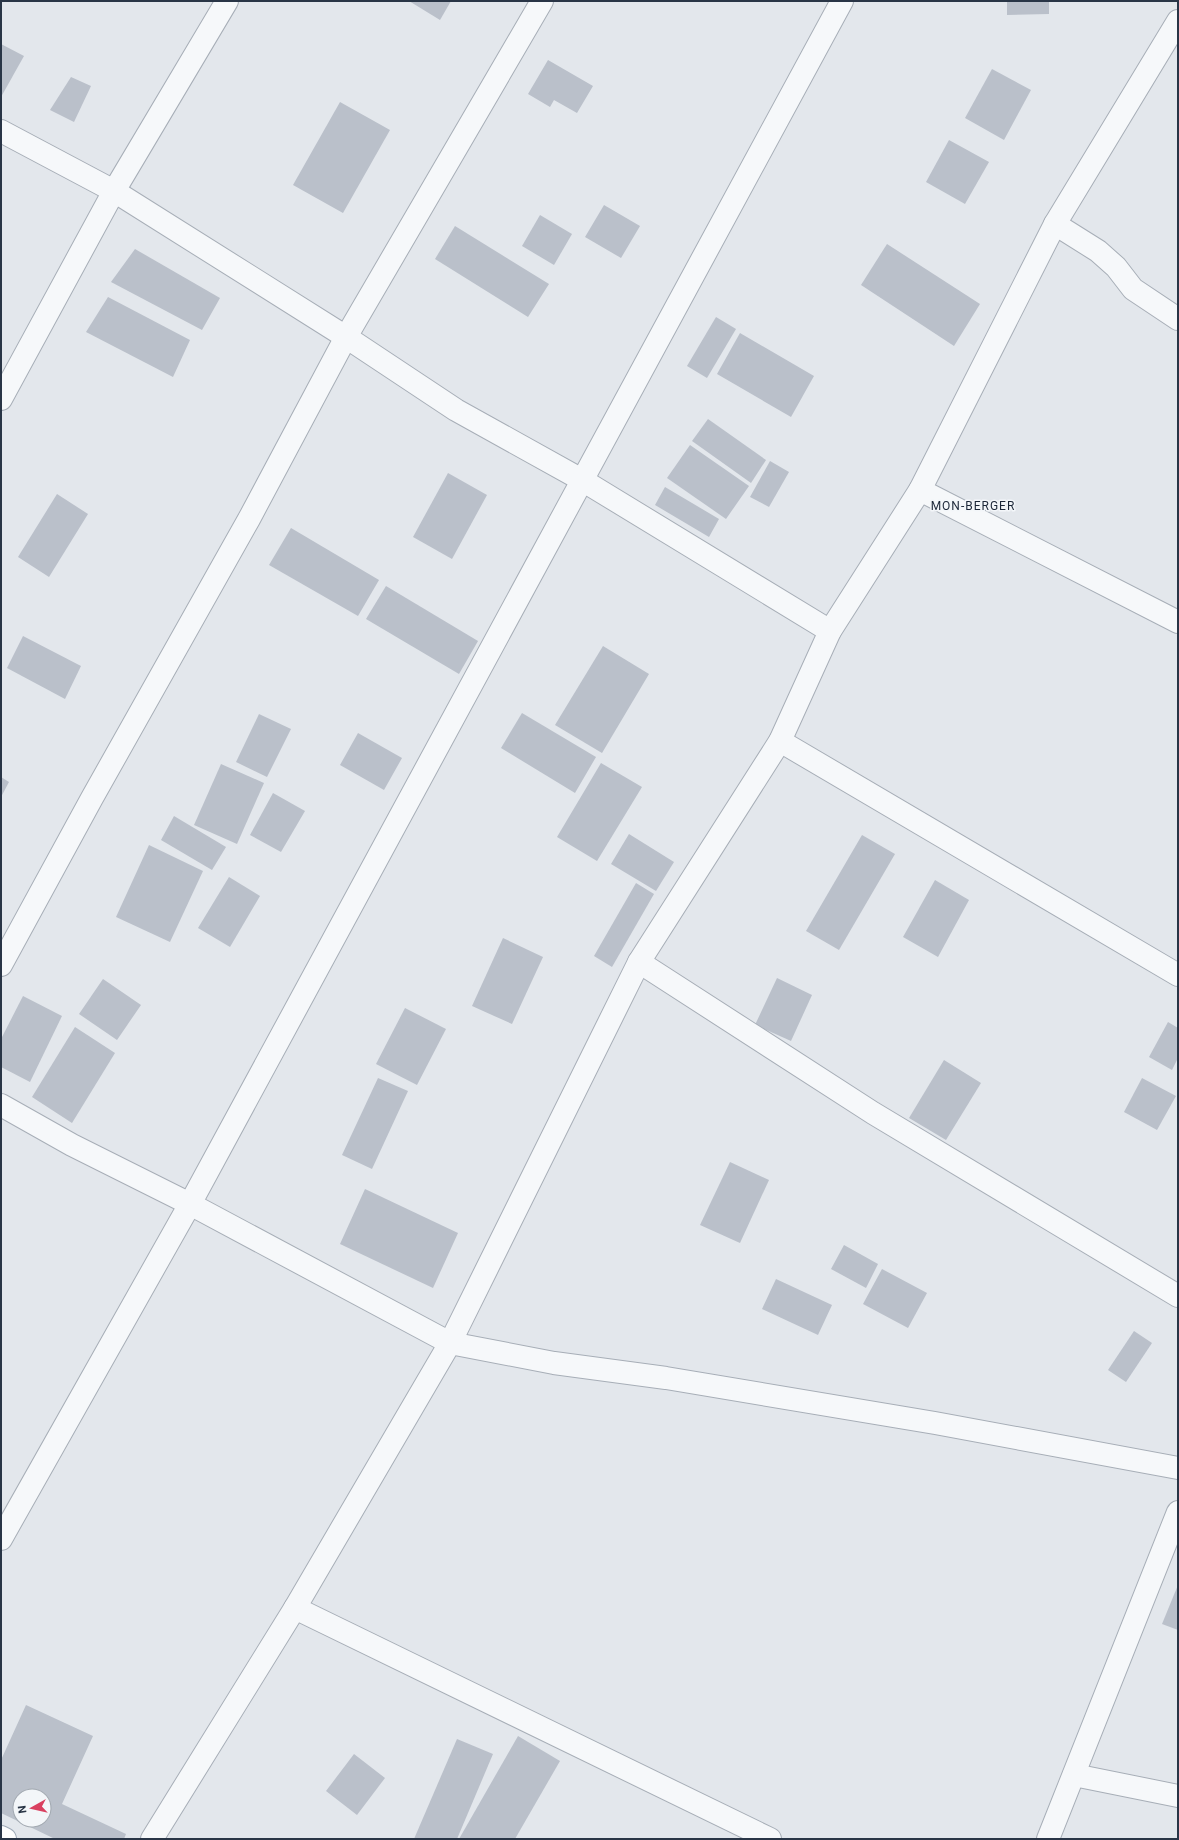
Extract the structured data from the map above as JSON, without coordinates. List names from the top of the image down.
{
  "districts": ["MON-BERGER"],
  "north": "left"
}
